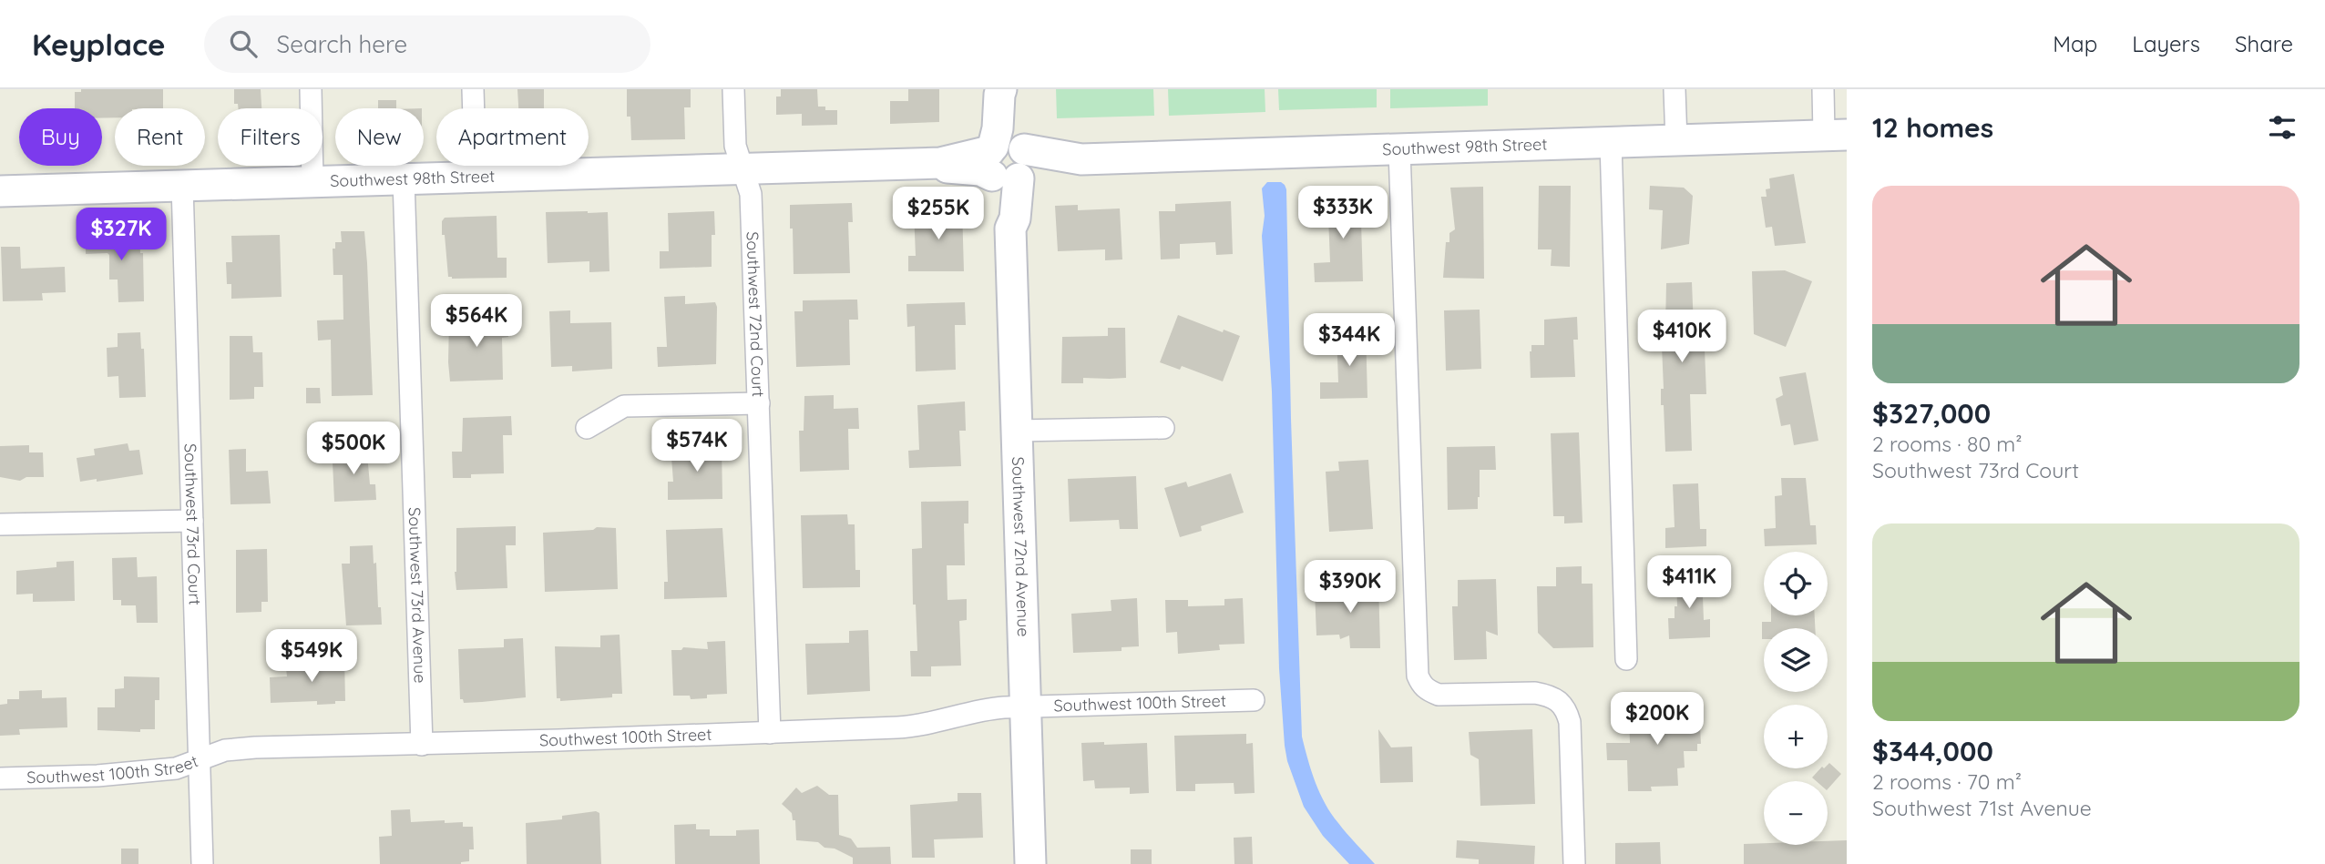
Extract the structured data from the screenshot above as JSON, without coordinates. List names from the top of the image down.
{
  "streets": {
    "street": [
      "Southwest 98th Street",
      "Southwest 72nd Court",
      "Southwest 73rd Court",
      "Southwest 72nd Avenue",
      "Southwest 73rd Avenue",
      "Southwest 100th Street"
    ]
  },
  "crossings": [
    ["Southwest 98th Street", "Southwest 72nd Court"],
    ["Southwest 98th Street", "Southwest 73rd Court"],
    ["Southwest 98th Street", "Southwest 72nd Avenue"],
    ["Southwest 98th Street", "Southwest 73rd Avenue"],
    ["Southwest 72nd Court", "Southwest 100th Street"],
    ["Southwest 73rd Court", "Southwest 100th Street"],
    ["Southwest 72nd Avenue", "Southwest 100th Street"],
    ["Southwest 73rd Avenue", "Southwest 100th Street"]
  ],
  "page": {
    "header": "Keyplace",
    "search": "Search here",
    "nav": ["Map", "Layers", "Share"],
    "heading": "12 homes",
    "chip": [
      "Buy",
      "Rent",
      "Filters",
      "New",
      "Apartment"
    ],
    "list": [
      {
        "name": "$327,000",
        "note": "2 rooms · 80 m² · Southwest 73rd Court"
      },
      {
        "name": "$344,000",
        "note": "2 rooms · 70 m² · Southwest 71st Avenue"
      }
    ],
    "price": [
      "$333K",
      "$255K",
      "$327K",
      "$564K",
      "$410K",
      "$344K",
      "$574K",
      "$500K",
      "$411K",
      "$390K",
      "$549K",
      "$200K"
    ],
    "map_buttons": ["+", "−"]
  }
}
